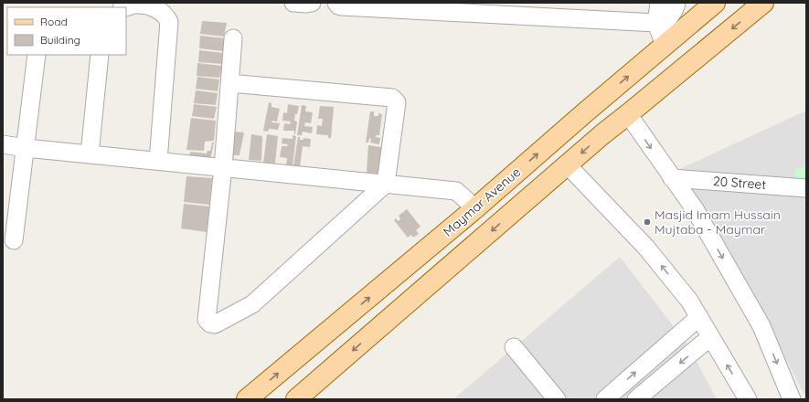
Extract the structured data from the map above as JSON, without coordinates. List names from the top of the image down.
{
  "streets": {
    "main road": ["Maymar Avenue"],
    "street": ["20 Street"]
  },
  "places": ["Masjid Imam Hussain Mujtaba - Maymar"],
  "legend": ["Road", "Building"]
}
